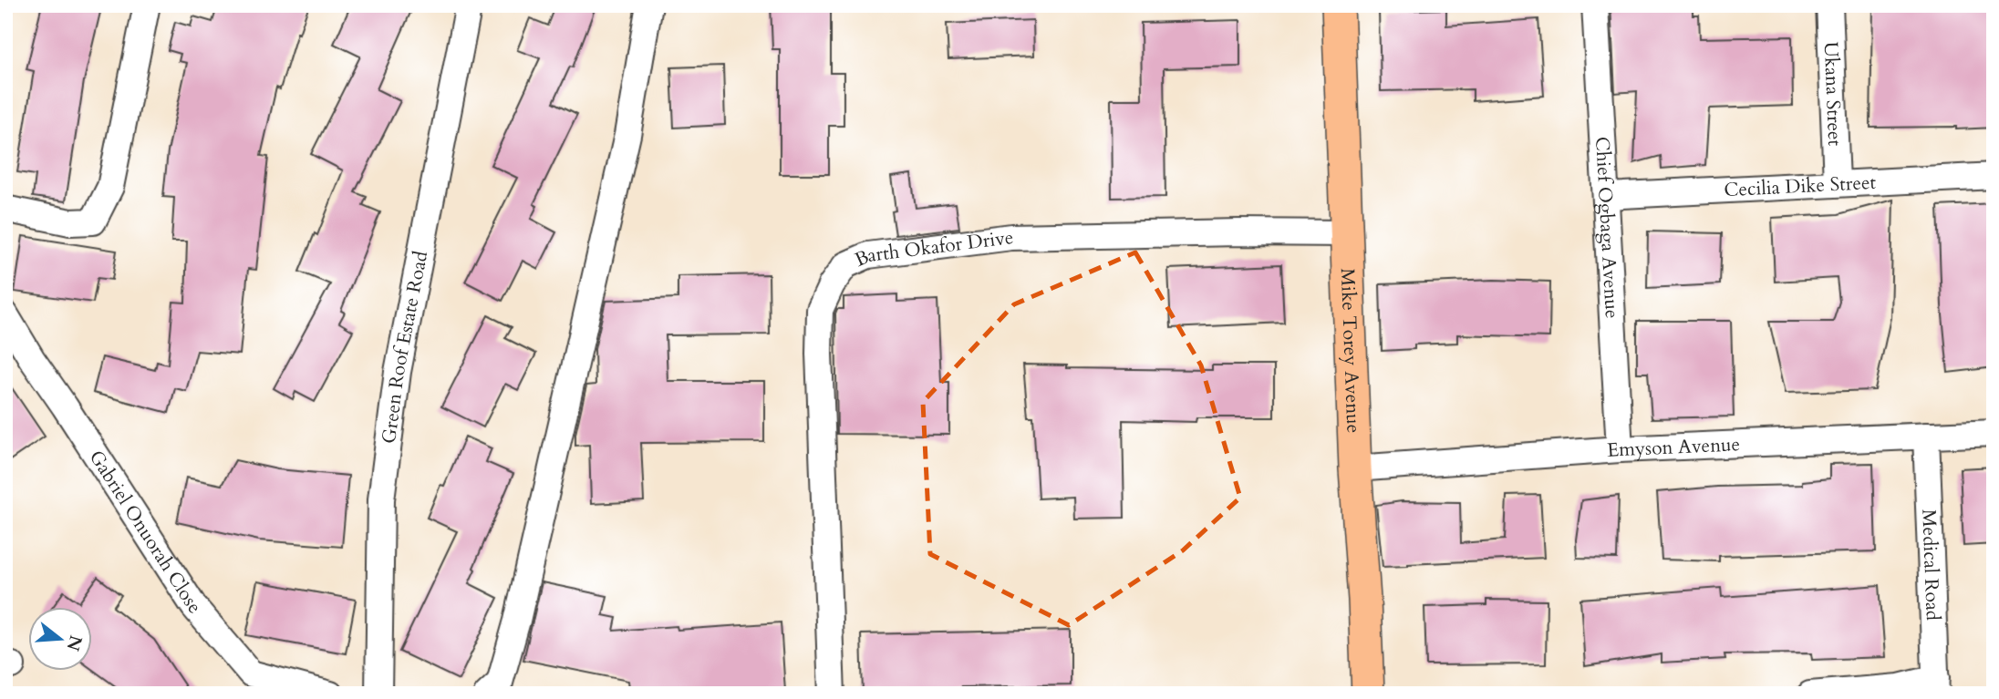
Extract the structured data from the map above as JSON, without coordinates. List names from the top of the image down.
{
  "streets": {
    "main road": ["Mike Torey Avenue"],
    "street": [
      "Ukana Street",
      "Cecilia Dike Street",
      "Chief Ogbaga Avenue",
      "Barth Okafor Drive",
      "Green Roof Estate Road",
      "Emyson Avenue",
      "Gabriel Onuorah Close",
      "Medical Road"
    ]
  },
  "crossings": [
    ["Ukana Street", "Cecilia Dike Street"],
    ["Cecilia Dike Street", "Chief Ogbaga Avenue"],
    ["Chief Ogbaga Avenue", "Emyson Avenue"],
    ["Barth Okafor Drive", "Mike Torey Avenue"],
    ["Mike Torey Avenue", "Emyson Avenue"],
    ["Emyson Avenue", "Medical Road"]
  ],
  "north": "right"
}
